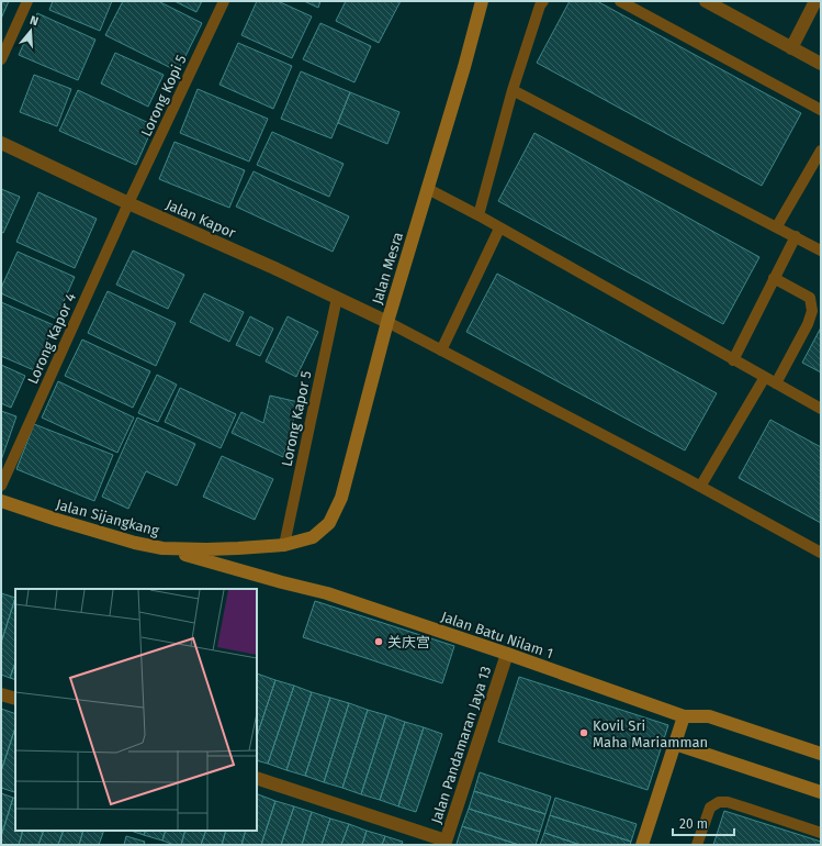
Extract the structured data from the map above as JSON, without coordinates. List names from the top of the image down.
{
  "streets": {
    "street": [
      "Jalan Kapor",
      "Jalan Mesra",
      "Jalan Sijangkang",
      "Jalan Batu Nilam 1",
      "Jalan Pandamaran Jaya 13"
    ],
    "lane": ["Lorong Kopi 5", "Lorong Kapor 4", "Lorong Kapor 5"]
  },
  "crossings": [
    ["Lorong Kopi 5", "Jalan Kapor"],
    ["Lorong Kopi 5", "Lorong Kapor 4"],
    ["Jalan Kapor", "Jalan Mesra"],
    ["Jalan Kapor", "Lorong Kapor 4"],
    ["Jalan Kapor", "Lorong Kapor 5"],
    ["Jalan Mesra", "Jalan Sijangkang"],
    ["Lorong Kapor 5", "Jalan Sijangkang"],
    ["Jalan Sijangkang", "Jalan Batu Nilam 1"],
    ["Jalan Batu Nilam 1", "Jalan Pandamaran Jaya 13"]
  ],
  "places": ["关庆宫", "Kovil Sri Maha Mariamman"],
  "scale_bar": "20 m",
  "north": "top"
}
